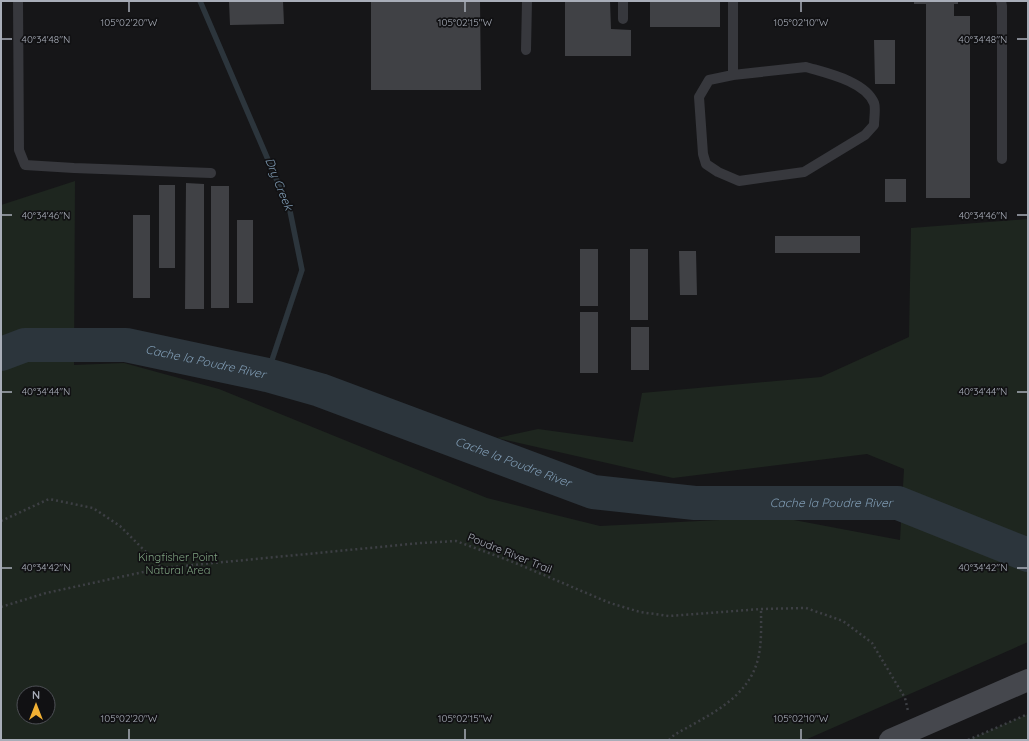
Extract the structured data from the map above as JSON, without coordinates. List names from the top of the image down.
{
  "streets": {
    "path": ["Poudre River Trail"]
  },
  "water": ["Dry Creek", "Cache la Poudre River"],
  "parks": ["Kingfisher Point Natural Area"],
  "north": "top",
  "coordinates": [
    "105°02'20\"W",
    "105°02'15\"W",
    "105°02'10\"W",
    "40°34'48\"N",
    "40°34'46\"N",
    "40°34'44\"N",
    "40°34'42\"N"
  ]
}
